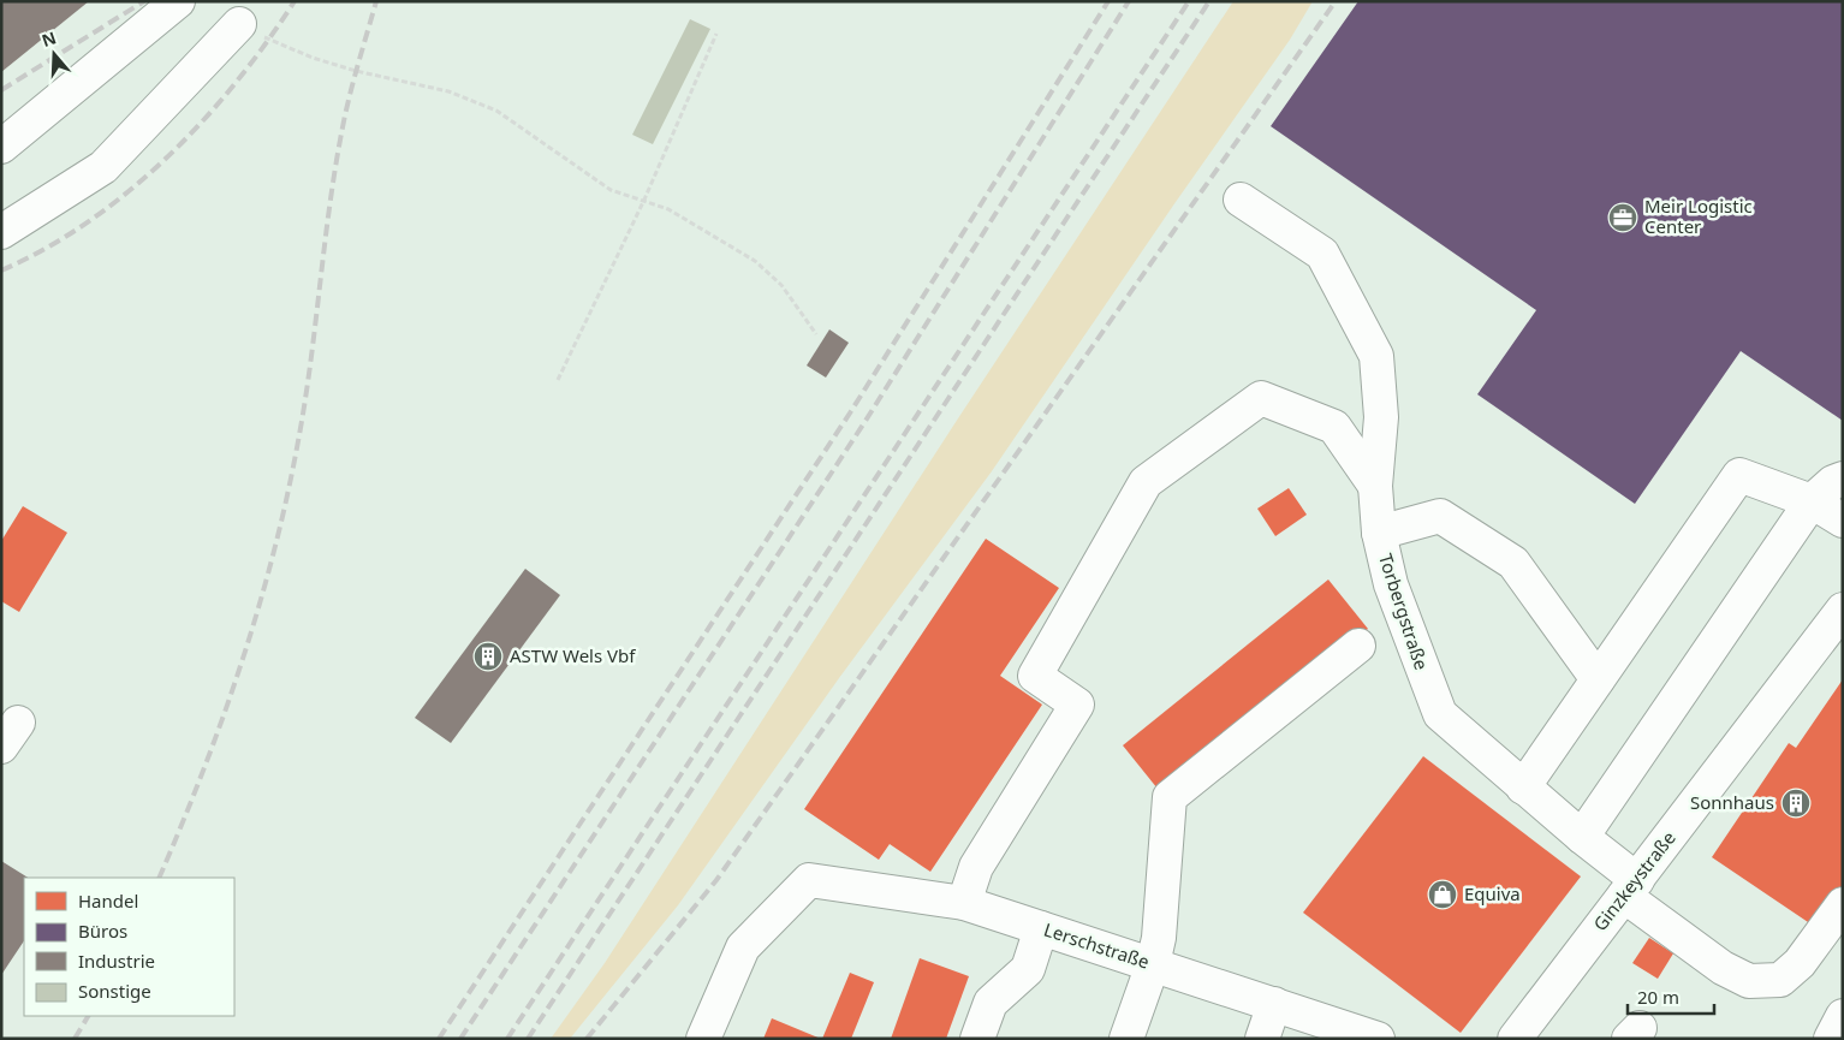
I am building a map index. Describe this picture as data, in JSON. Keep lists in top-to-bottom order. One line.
{"streets":{"street":["Torbergstraße","Ginzkeystraße","Lerschstraße"]},"crossings":[["Torbergstraße","Ginzkeystraße"]],"places":{"office":["Meir Logistic Center"],"building":["ASTW Wels Vbf","Sonnhaus"],"shop":["Equiva"]},"legend":["Handel","Büros","Industrie","Sonstige"],"scale_bar":"20 m","north":"top"}
